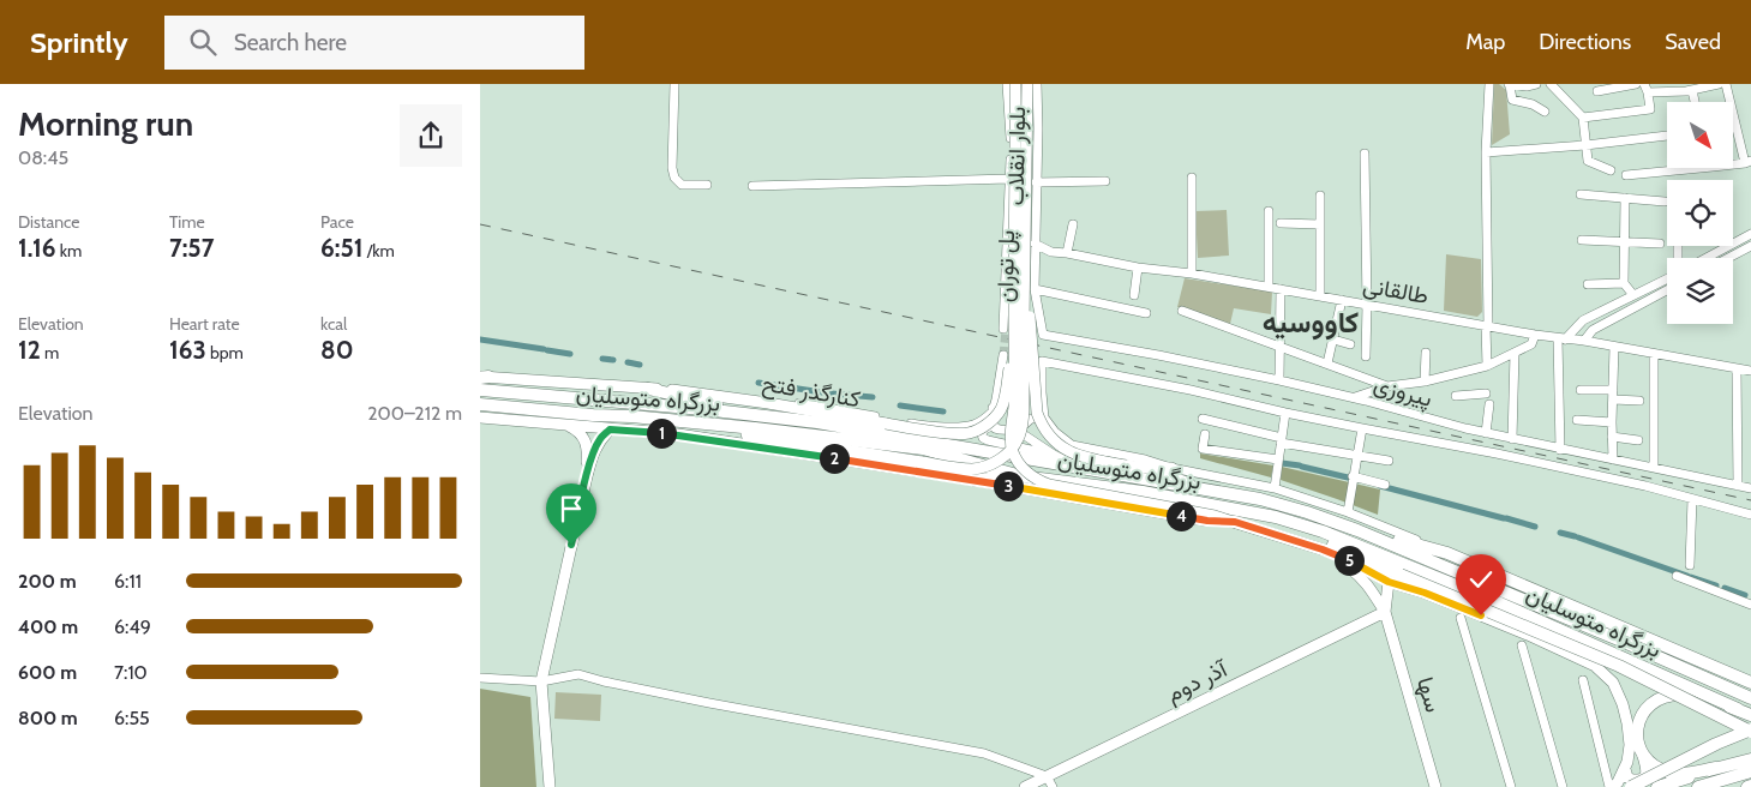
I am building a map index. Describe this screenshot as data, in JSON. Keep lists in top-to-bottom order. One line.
{"streets":{"highway":["بزرگراه متوسلیان"],"main road":["پل توران","کنارگذر فتح","آذر دوم","سها"],"street":["بلوار انقلاب","طالقانی","پیروزی"]},"crossings":[["بلوار انقلاب","پل توران"],["بلوار انقلاب","طالقانی"],["بلوار انقلاب","پیروزی"],["پل توران","کنارگذر فتح"],["آذر دوم","سها"]],"districts":["کاووسیه"],"north":"bottom right","page":{"header":"Sprintly","search":"Search here","nav":["Map","Directions","Saved"],"heading":["Morning run","08:45"],"stats":[["Distance","1.16 km"],["Time","7:57"],["Pace","6:51 /km"],["Elevation","12 m"],["Heart rate","163 bpm"],["kcal","80"]],"chart":["Elevation","200–212 m"],"pins":["1","2","3","4","5"],"list":[{"name":"200 m","note":"6:11"},{"name":"400 m","note":"6:49"},{"name":"600 m","note":"7:10"},{"name":"800 m","note":"6:55"}]}}
